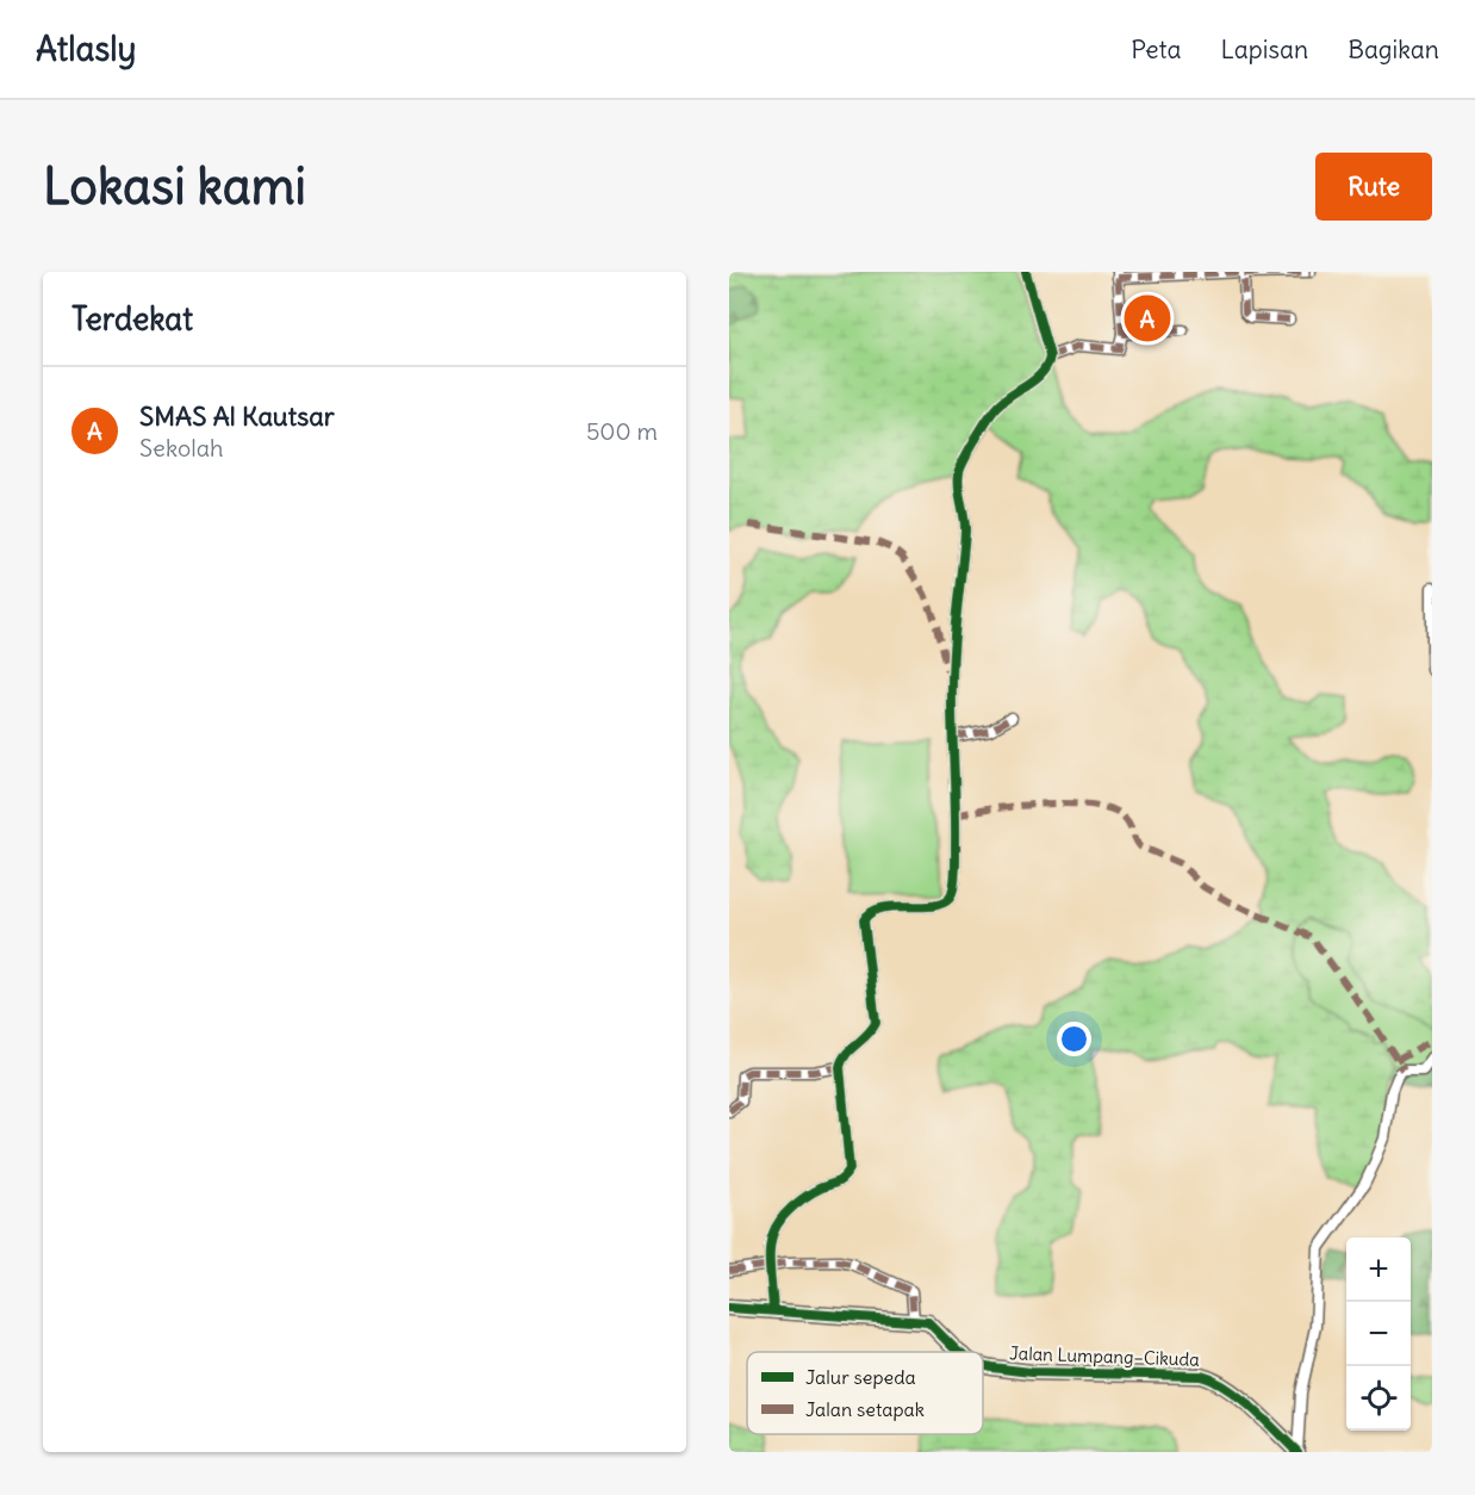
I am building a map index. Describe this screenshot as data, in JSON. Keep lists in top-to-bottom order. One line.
{"streets":{"street":["Jalan Lumpang–Cikuda"]},"legend":["Jalur sepeda","Jalan setapak"],"page":{"header":"Atlasly","nav":["Peta","Lapisan","Bagikan"],"buttons":"Rute","title":"Lokasi kami","heading":"Terdekat","pins":"A","list":[{"mark":"A","name":"SMAS Al Kautsar","note":"Sekolah","value":"500 m"}],"map_buttons":["+","−"]}}
